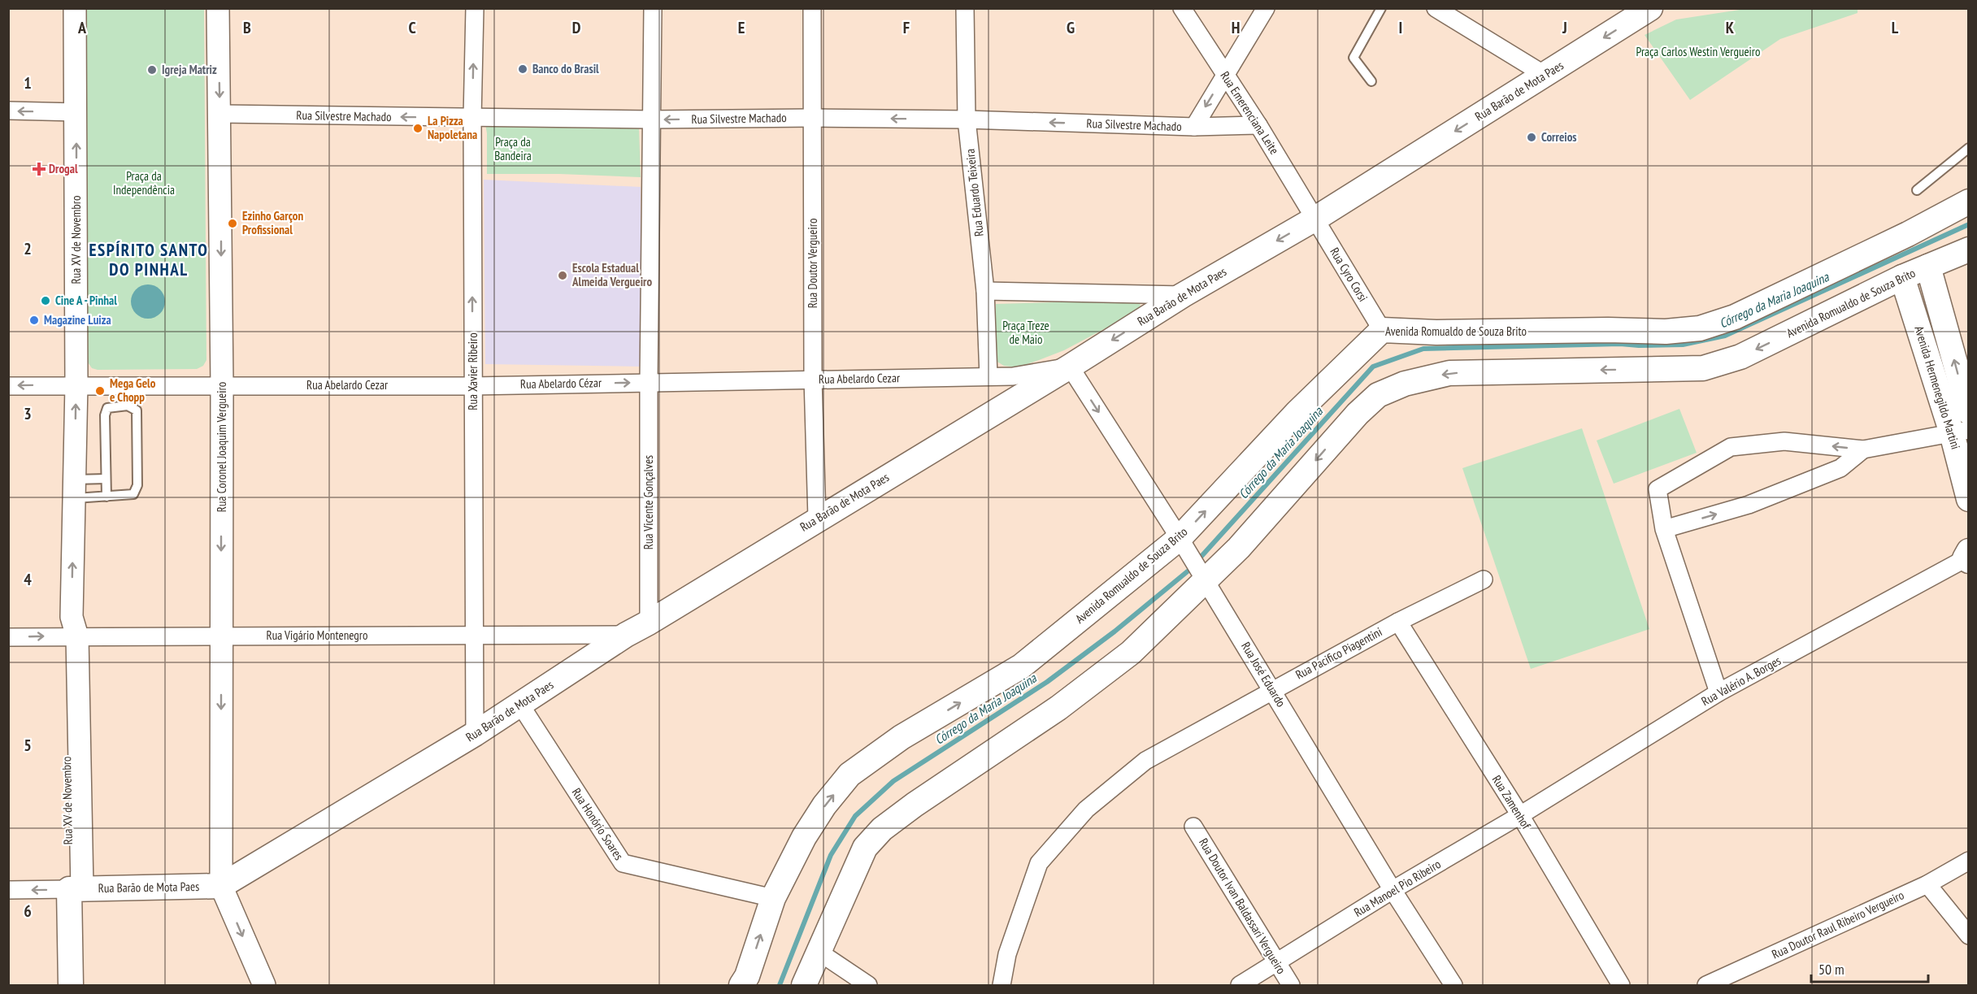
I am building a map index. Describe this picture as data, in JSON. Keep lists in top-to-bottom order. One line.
{"streets":{"main road":["Rua Barão de Mota Paes","Rua XV de Novembro","Avenida Romualdo de Souza Brito","Avenida Hermenegildo Martini"],"street":["Rua Emerenciana Leite","Rua Silvestre Machado","Rua Eduardo Teixeira","Rua Doutor Vergueiro","Rua Cyro Corsi","Rua Xavier Ribeiro","Rua Abelardo Cezar","Rua Abelardo Cézar","Rua Coronel Joaquim Vergueiro","Rua Vicente Gonçalves","Rua Vigário Montenegro","Rua Pacifico Piagentini","Rua José Eduardo","Rua Valério A. Borges","Rua Zamenhof","Rua Honório Soares","Rua Manoel Pio Ribeiro","Rua Doutor Ivan Baldassari Vergueiro","Rua Doutor Raul Ribeiro Vergueiro"]},"crossings":[["Rua Barão de Mota Paes","Rua Emerenciana Leite"],["Rua Barão de Mota Paes","Rua XV de Novembro"],["Rua Barão de Mota Paes","Rua Doutor Vergueiro"],["Rua Barão de Mota Paes","Rua Cyro Corsi"],["Rua Barão de Mota Paes","Rua Xavier Ribeiro"],["Rua Barão de Mota Paes","Rua Abelardo Cezar"],["Rua Barão de Mota Paes","Rua Coronel Joaquim Vergueiro"],["Rua Barão de Mota Paes","Rua Vicente Gonçalves"],["Rua Barão de Mota Paes","Rua Vigário Montenegro"],["Rua Barão de Mota Paes","Rua José Eduardo"],["Rua Barão de Mota Paes","Rua Honório Soares"],["Rua Emerenciana Leite","Rua Silvestre Machado"],["Rua Emerenciana Leite","Rua Cyro Corsi"],["Rua Silvestre Machado","Rua Eduardo Teixeira"],["Rua Silvestre Machado","Rua Doutor Vergueiro"],["Rua Silvestre Machado","Rua Xavier Ribeiro"],["Rua Silvestre Machado","Rua Coronel Joaquim Vergueiro"],["Rua Eduardo Teixeira","Rua Abelardo Cezar"],["Rua XV de Novembro","Rua Vigário Montenegro"],["Rua Doutor Vergueiro","Rua Abelardo Cezar"],["Rua Cyro Corsi","Avenida Romualdo de Souza Brito"],["Avenida Romualdo de Souza Brito","Avenida Hermenegildo Martini"],["Avenida Romualdo de Souza Brito","Rua José Eduardo"],["Avenida Romualdo de Souza Brito","Rua Honório Soares"],["Rua Xavier Ribeiro","Rua Abelardo Cezar"],["Rua Xavier Ribeiro","Rua Abelardo Cézar"],["Rua Xavier Ribeiro","Rua Vigário Montenegro"],["Rua Abelardo Cezar","Rua Abelardo Cézar"],["Rua Abelardo Cezar","Rua Coronel Joaquim Vergueiro"],["Rua Abelardo Cezar","Rua Vicente Gonçalves"],["Rua Abelardo Cezar","Rua José Eduardo"],["Rua Abelardo Cézar","Rua Vicente Gonçalves"],["Rua Coronel Joaquim Vergueiro","Rua Vigário Montenegro"],["Rua Pacifico Piagentini","Rua José Eduardo"],["Rua Pacifico Piagentini","Rua Zamenhof"],["Rua José Eduardo","Rua Manoel Pio Ribeiro"],["Rua Valério A. Borges","Rua Zamenhof"],["Rua Valério A. Borges","Rua Manoel Pio Ribeiro"],["Rua Zamenhof","Rua Manoel Pio Ribeiro"],["Rua Manoel Pio Ribeiro","Rua Doutor Ivan Baldassari Vergueiro"]],"one_way":["Rua Barão de Mota Paes","Rua Silvestre Machado","Rua XV de Novembro","Rua Xavier Ribeiro","Rua Abelardo Cézar","Rua Coronel Joaquim Vergueiro"],"districts":["ESPÍRITO SANTO DO PINHAL"],"water":["Córrego da Maria Joaquina"],"parks":["Praça Carlos Westin Vergueiro","Praça da Bandeira","Praça da Independência","Praça Treze de Maio"],"places":{"other":["Banco do Brasil","Igreja Matriz","La Pizza Napoletana","Correios","Ezinho Garçon Profissional","Escola Estadual Almeida Vergueiro","Cine A - Pinhal","Magazine Luiza","Mega Gelo e Chopp"],"health":["Drogal"]},"scale_bar":"50 m","grid":{"columns":["A","B","C","D","E","F","G","H","I","J","K","L"],"rows":["1","2","3","4","5","6"]}}
